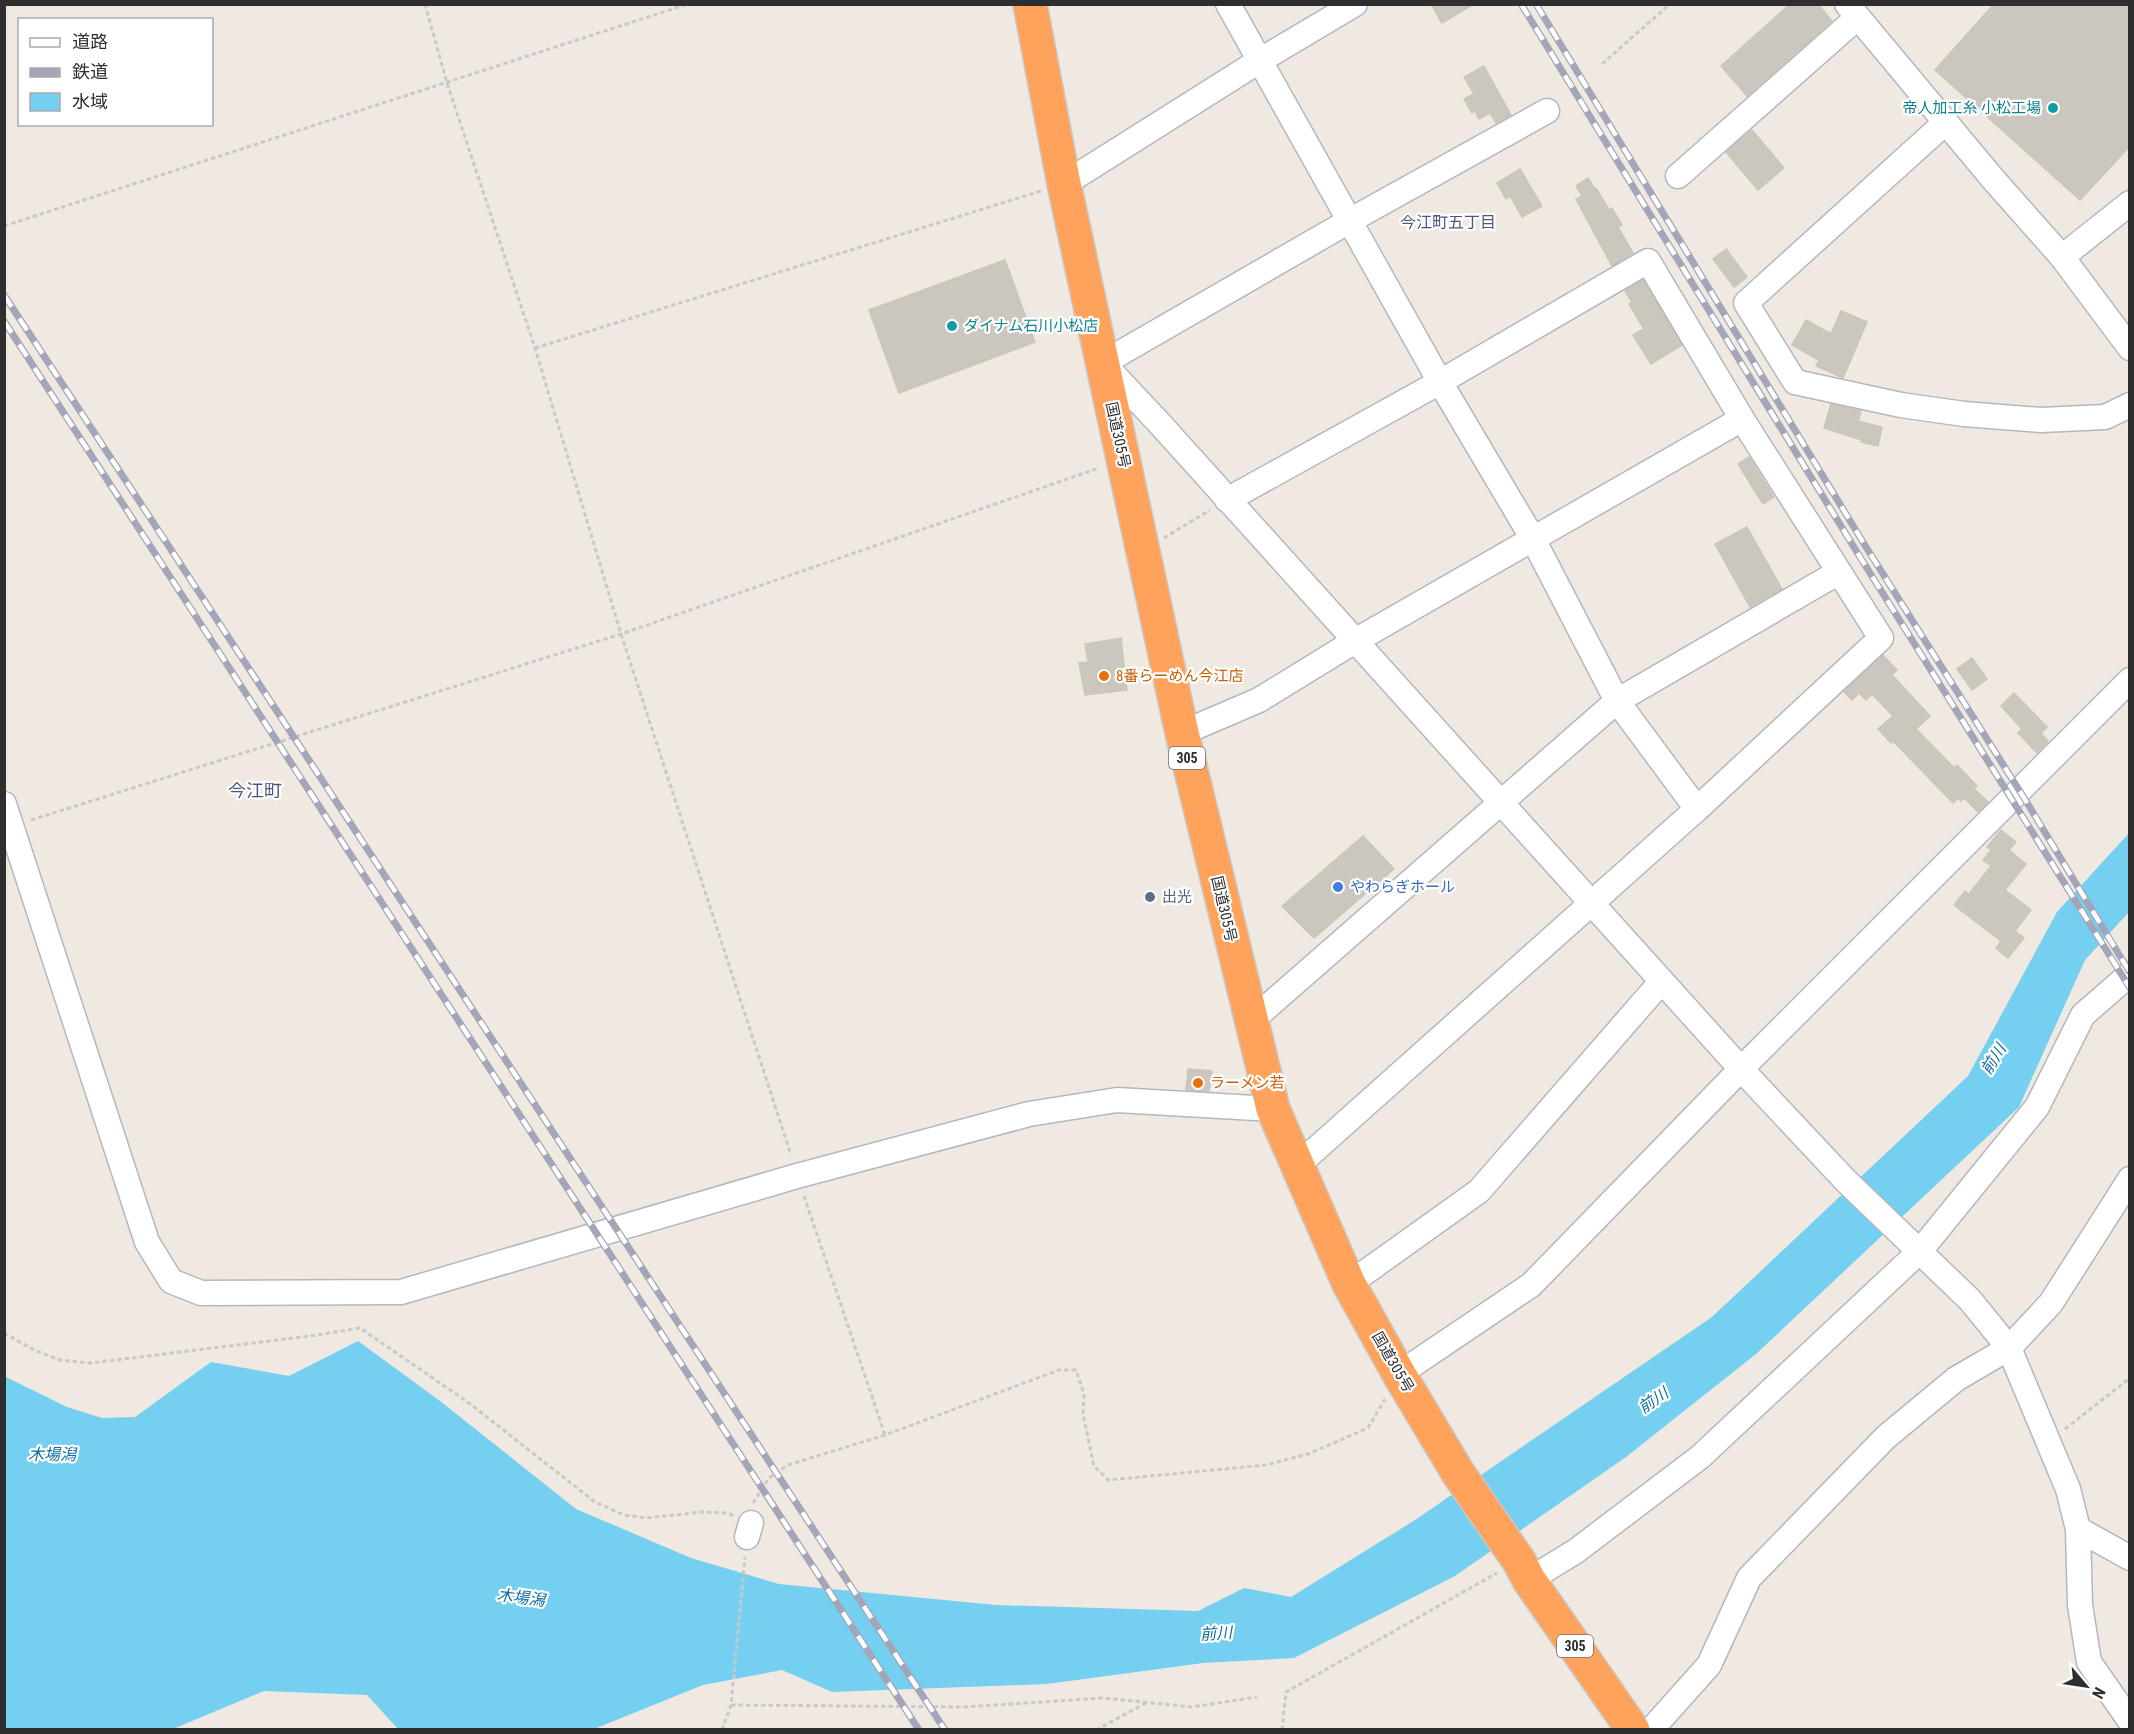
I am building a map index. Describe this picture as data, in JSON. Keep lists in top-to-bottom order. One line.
{"streets":{"highway":["国道305号","305"]},"districts":["今江町五丁目","今江町"],"water":["前川","木場潟"],"places":["帝人加工糸 小松工場","ダイナム石川小松店","8番らーめん今江店","やわらぎホール","出光","ラーメン若"],"legend":["道路","鉄道","水域"],"north":"bottom right"}
